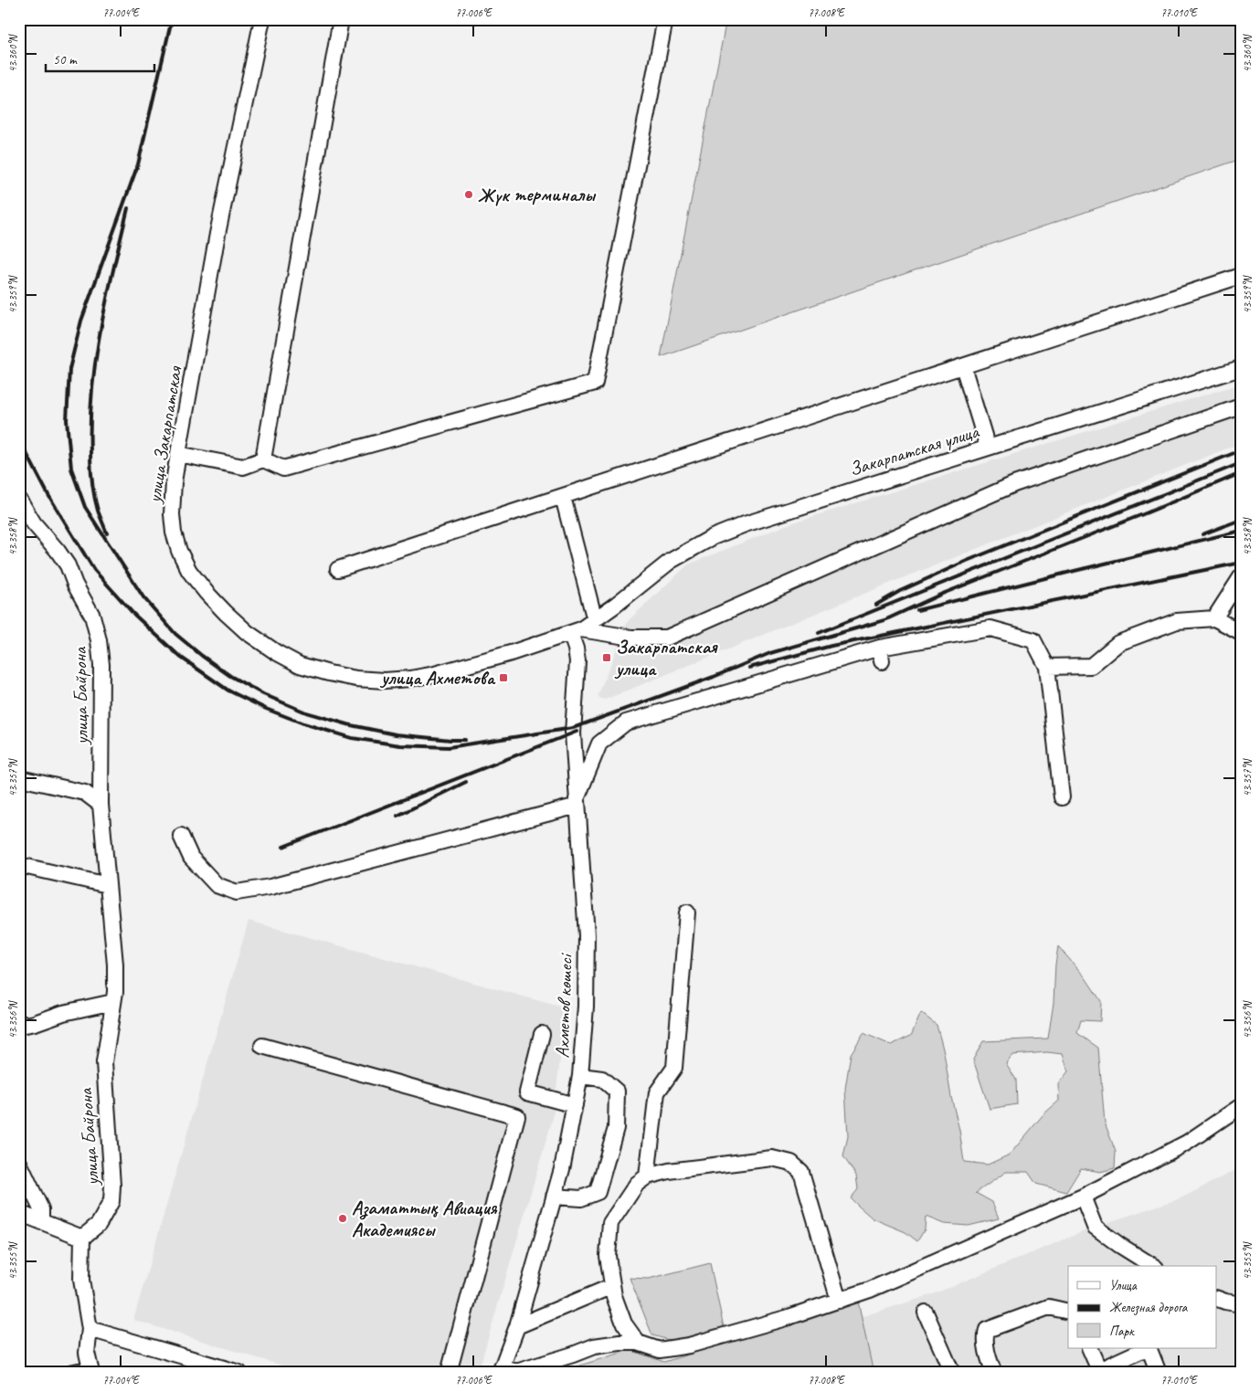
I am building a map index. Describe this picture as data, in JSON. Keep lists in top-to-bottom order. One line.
{"streets":{"street":["улица Закарпатская","Закарпатская улица","улица Байрона","Ахметов көшесі"]},"crossings":[["улица Закарпатская","Закарпатская улица"],["улица Закарпатская","Ахметов көшесі"],["Закарпатская улица","Ахметов көшесі"]],"places":{"other":["Жүк терминалы","Азаматтық Авиация Академиясы"],"transit":["Закарпатская улица","улица Ахметова"]},"legend":["Улица","Железная дорога","Парк"],"scale_bar":"50 m","coordinates":["77.004°E","77.006°E","77.008°E","77.010°E","43.360°N","43.359°N","43.358°N","43.357°N","43.356°N","43.355°N"]}
